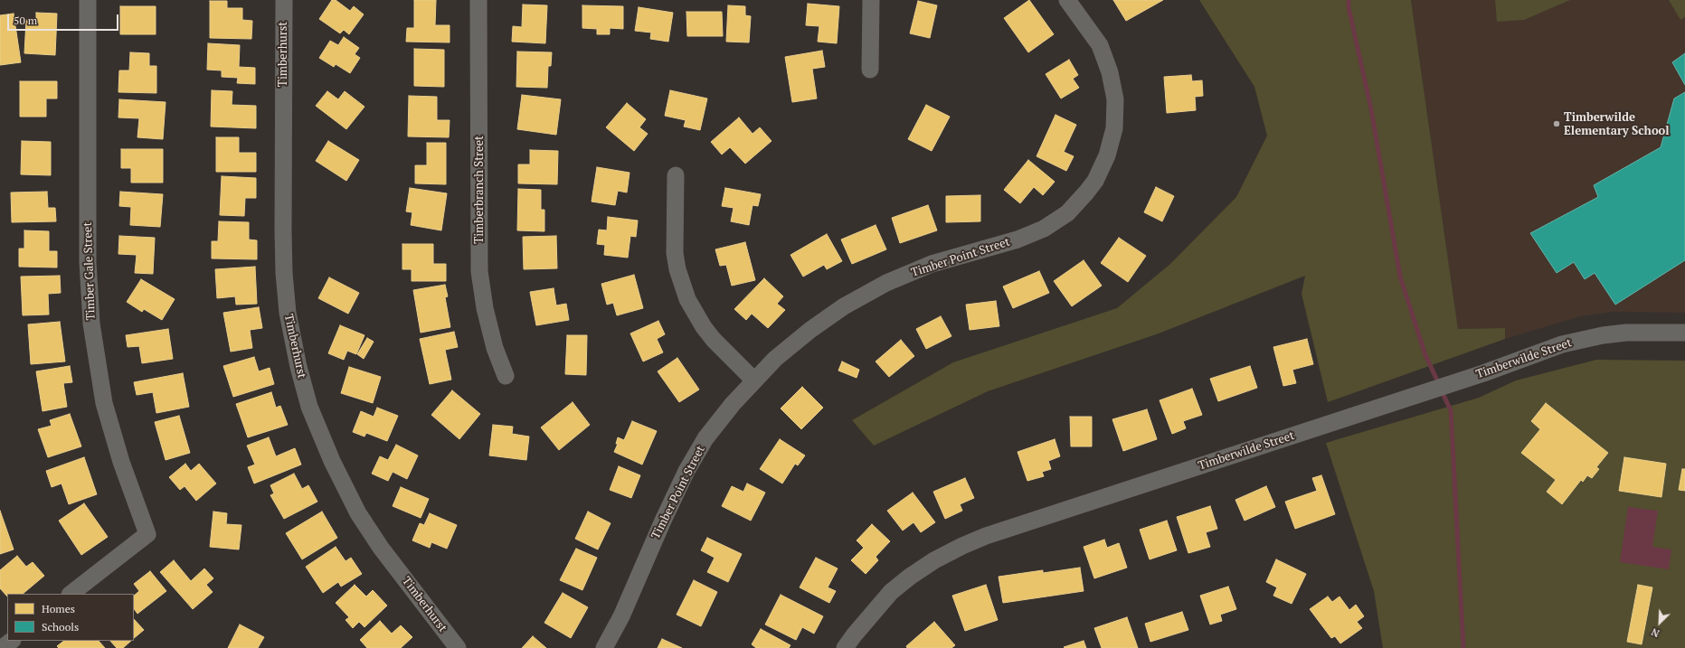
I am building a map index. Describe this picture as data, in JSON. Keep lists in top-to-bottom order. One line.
{"streets":{"street":["Timberhurst","Timberbranch Street","Timber Point Street","Timber Gale Street","Timberwilde Street"]},"places":["Timberwilde Elementary School"],"legend":["Homes","Schools"],"scale_bar":"50 m","north":"bottom left"}
